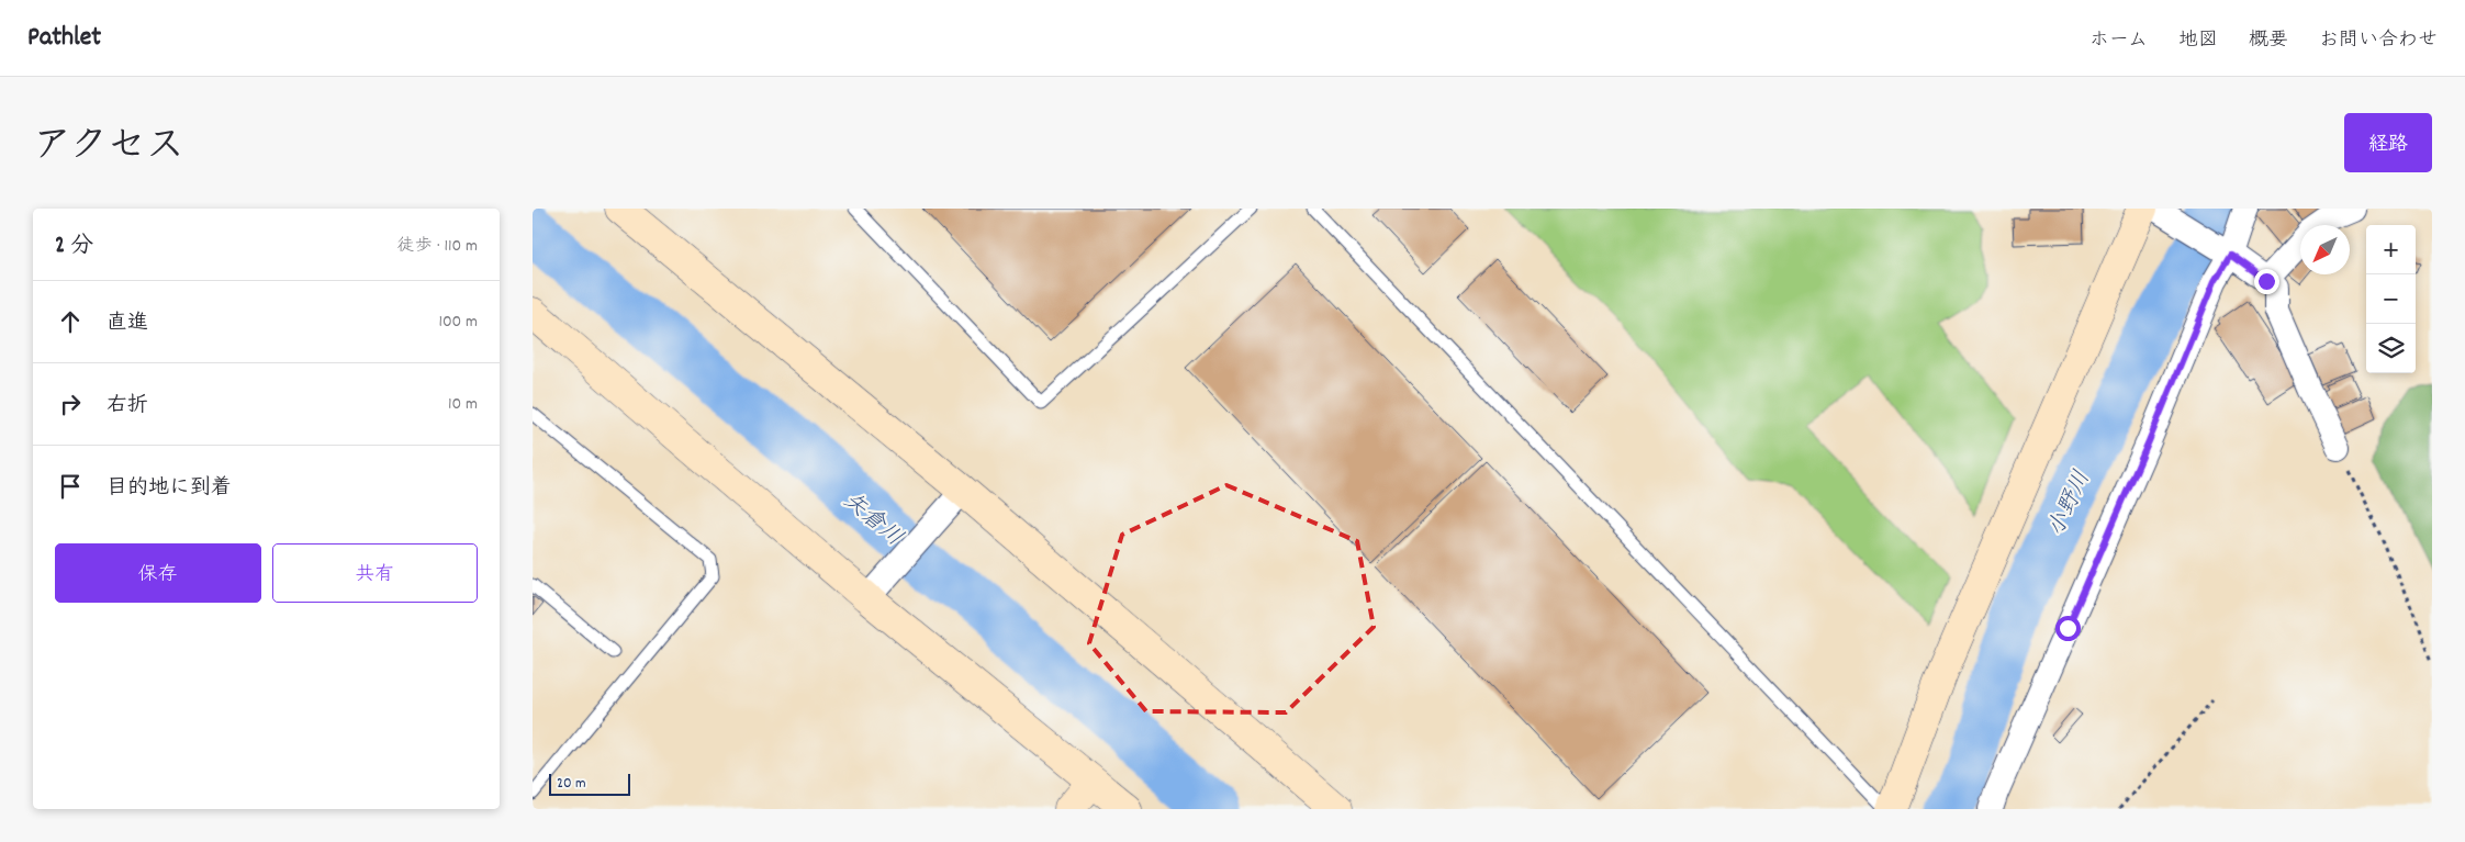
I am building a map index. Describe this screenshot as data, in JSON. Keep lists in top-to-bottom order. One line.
{"water":["小野川","矢倉川"],"scale_bar":"20 m","north":"bottom left","page":{"header":"Pathlet","nav":["ホーム","地図","概要","お問い合わせ"],"title":"アクセス","buttons":["経路",["保存","共有"]],"heading":["2 分","徒歩 · 110 m"],"map_buttons":["+","−"],"list":[["直進","100 m"],["右折","10 m"],"目的地に到着"],"scale":"20 m"}}
